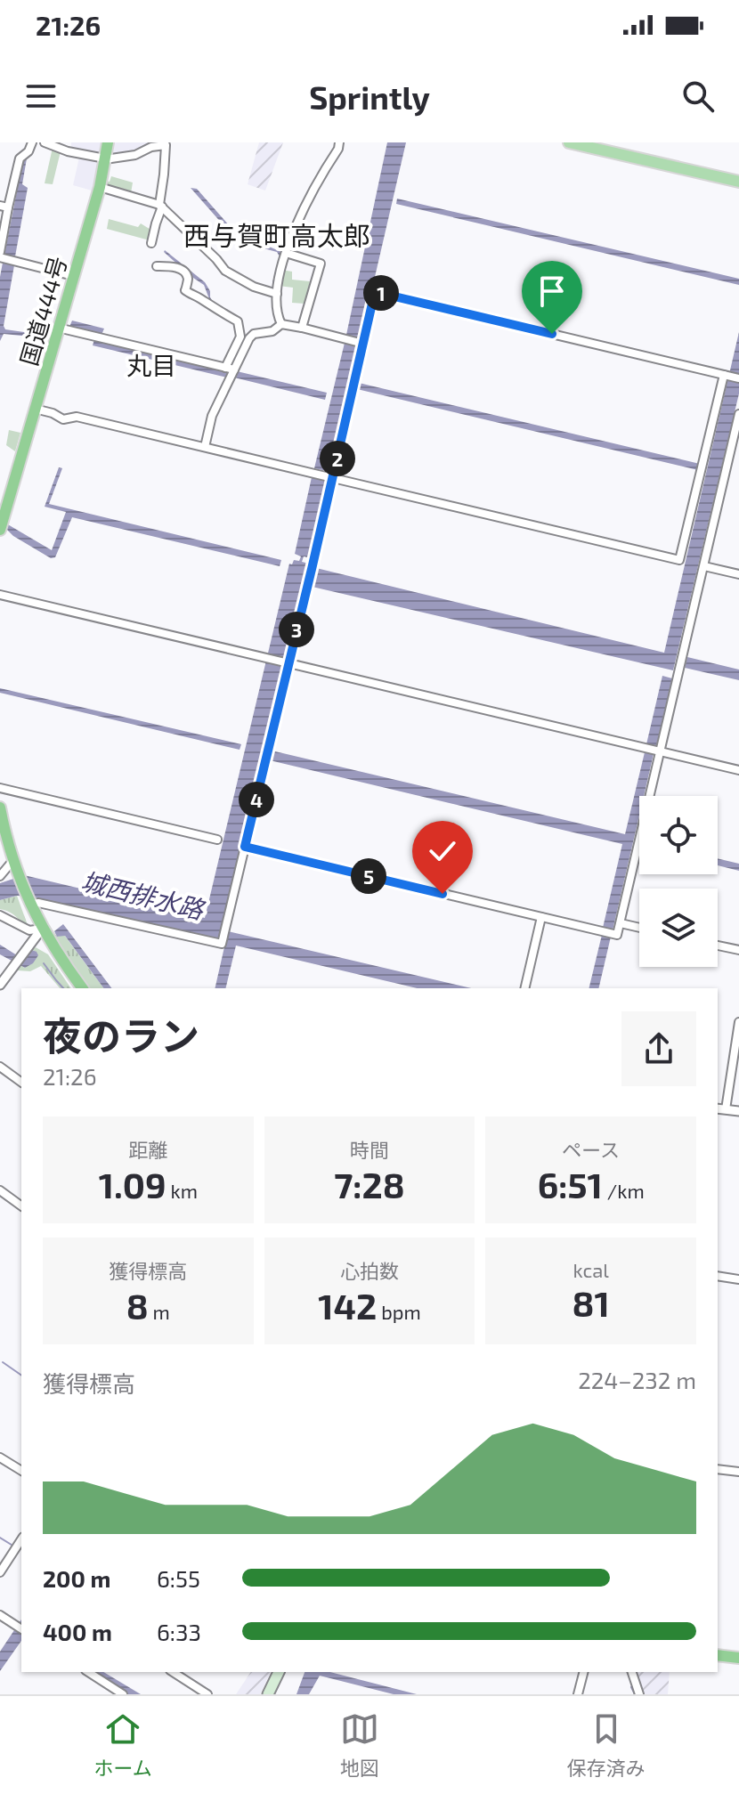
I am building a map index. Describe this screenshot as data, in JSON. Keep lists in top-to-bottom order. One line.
{"streets":{"highway":["国道444号"]},"districts":["西与賀町高太郎","丸目"],"water":["城西排水路"],"page":{"status":"21:26","header":"Sprintly","pins":["1","2","3","4","5"],"heading":["夜のラン","21:26"],"stats":[["距離","1.09 km"],["時間","7:28"],["ペース","6:51 /km"],["獲得標高","8 m"],["心拍数","142 bpm"],["kcal","81"]],"chart":["獲得標高","224–232 m"],"list":[{"name":"200 m","note":"6:55"},{"name":"400 m","note":"6:33"}],"tabs":["ホーム","地図","保存済み"]}}
